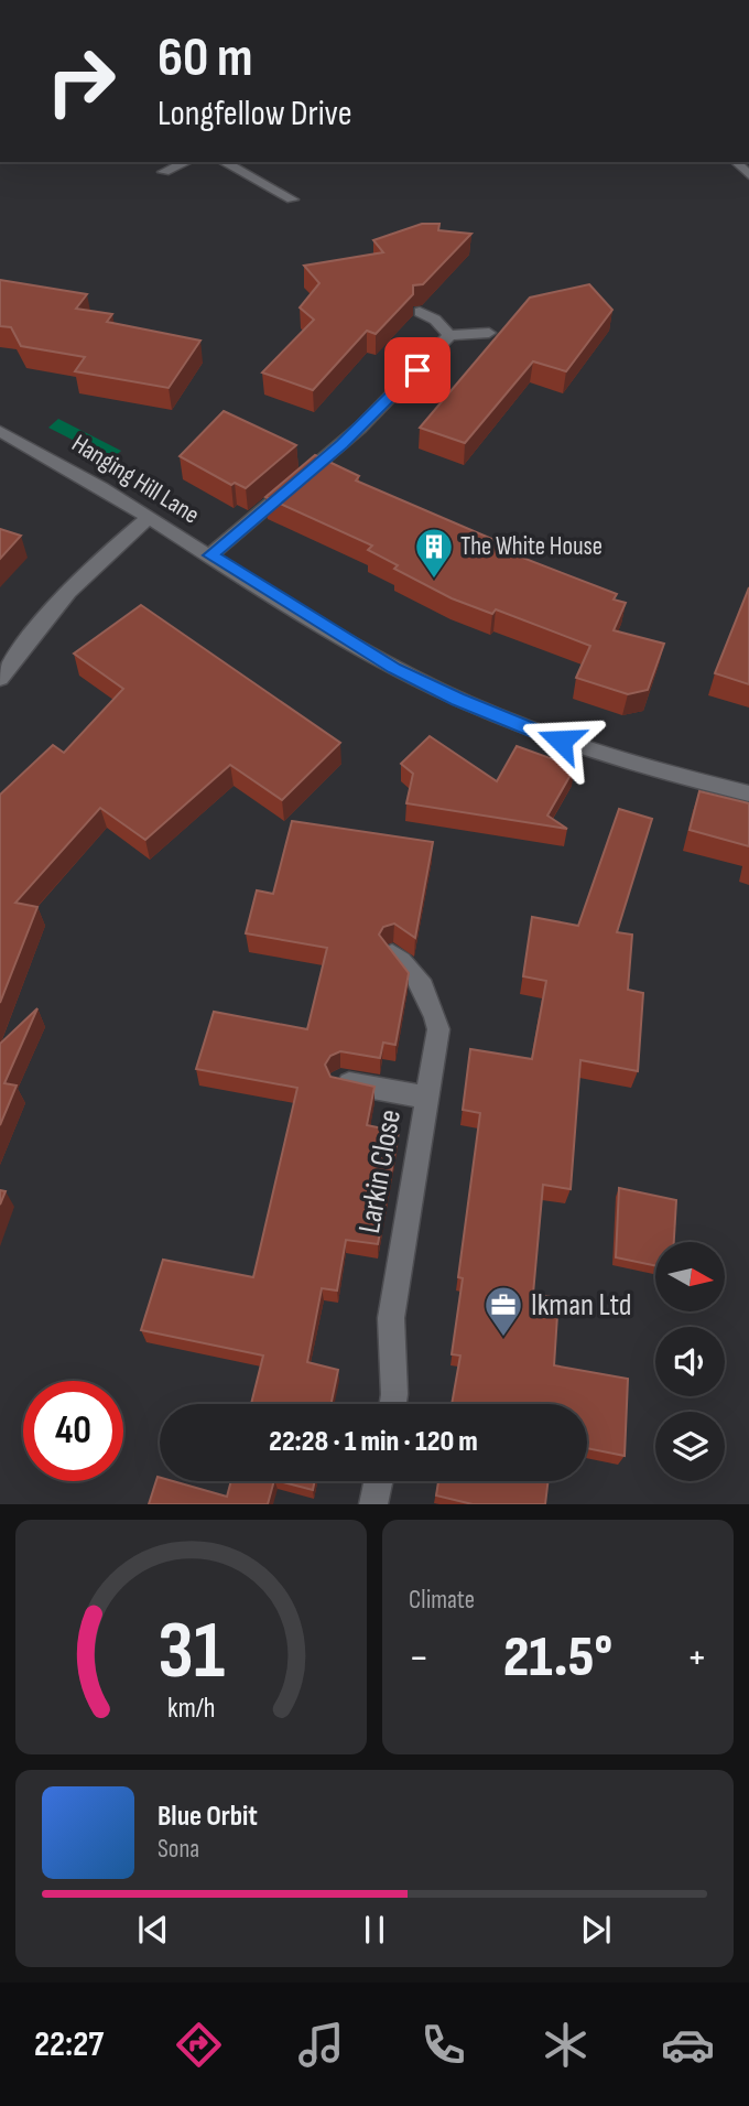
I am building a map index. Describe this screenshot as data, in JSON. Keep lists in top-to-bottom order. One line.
{"streets":{"street":["Hanging Hill Lane","Larkin Close"]},"places":{"building":["The White House"],"office":["Ikman Ltd"]},"north":"right","page":{"turn":["60 m","Longfellow Drive"],"limit":"40","trip":"22:28 · 1 min · 120 m","tile":"Climate","heat":["−","21.5°","+"],"song":["Blue Orbit","Sona"],"tabs":"22:27","gauge":["31","km/h"]}}
